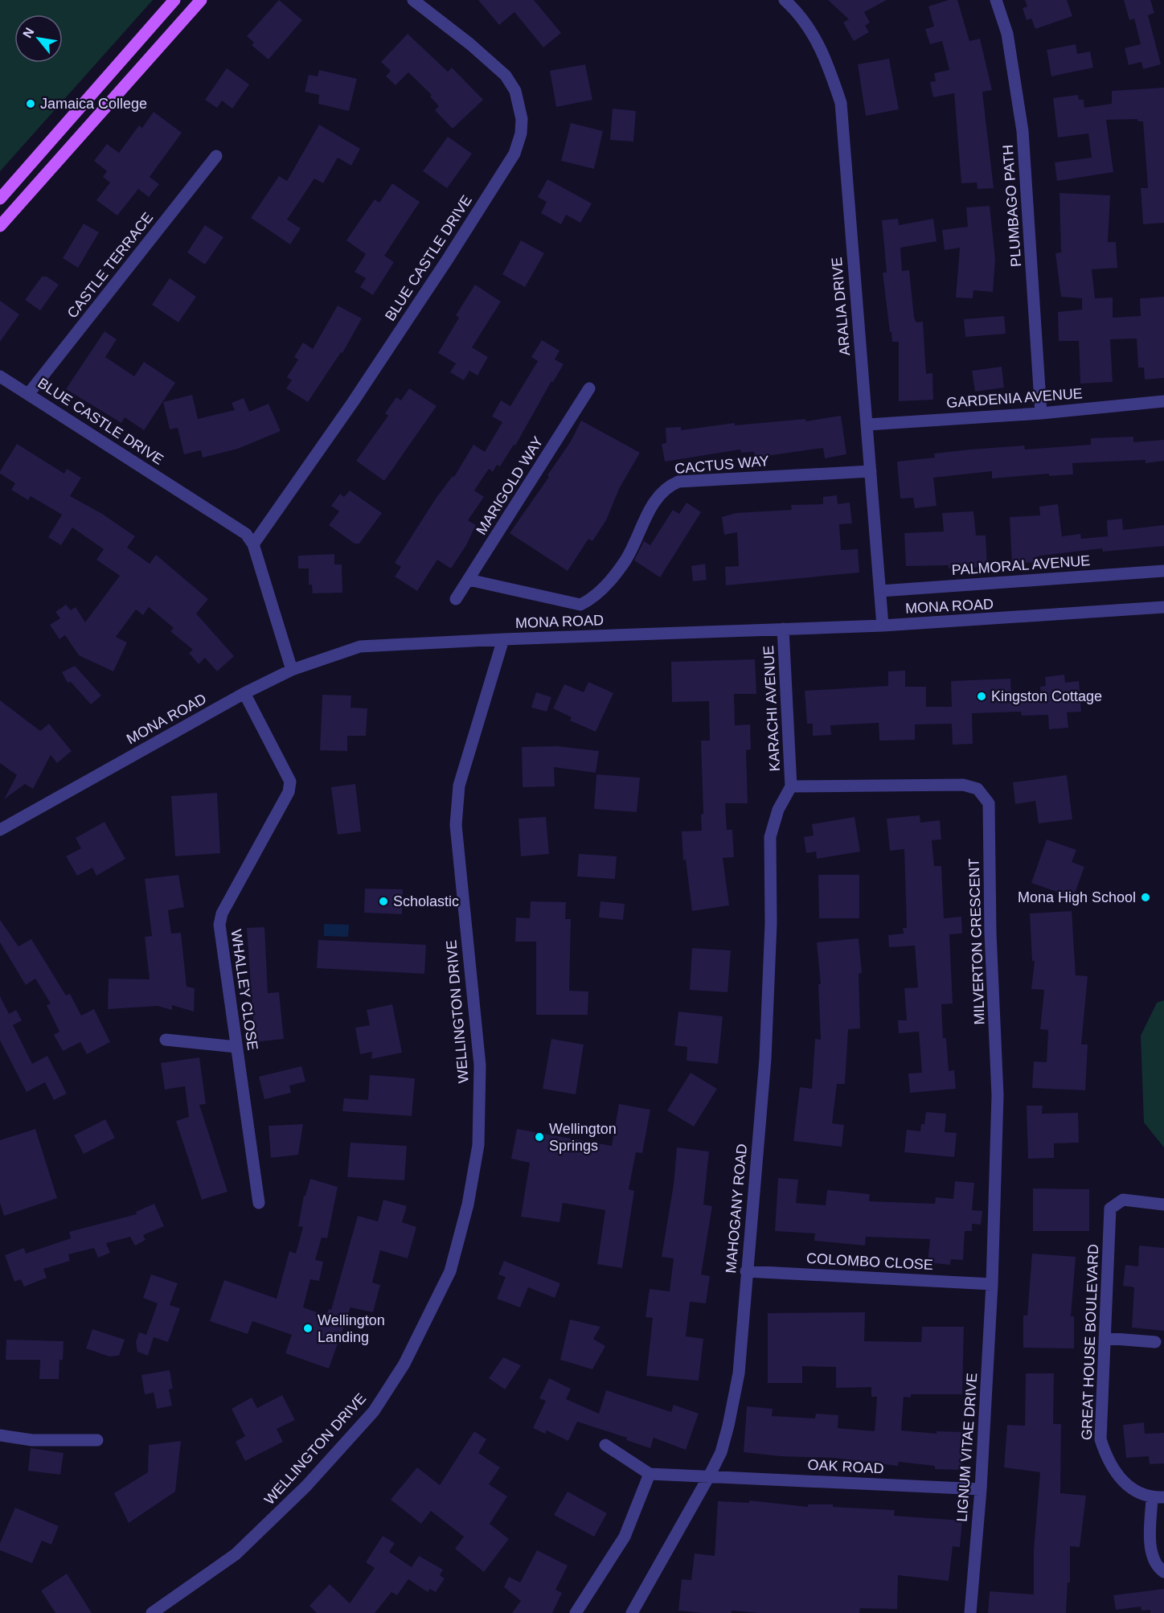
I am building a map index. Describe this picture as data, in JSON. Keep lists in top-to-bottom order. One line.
{"streets":{"street":["PLUMBAGO PATH","BLUE CASTLE DRIVE","CASTLE TERRACE","ARALIA DRIVE","GARDENIA AVENUE","CACTUS WAY","MARIGOLD WAY","PALMORAL AVENUE","MONA ROAD","KARACHI AVENUE","MILVERTON CRESCENT","WHALLEY CLOSE","WELLINGTON DRIVE","MAHOGANY ROAD","COLOMBO CLOSE","GREAT HOUSE BOULEVARD","LIGNUM VITAE DRIVE","OAK ROAD"]},"crossings":[["PLUMBAGO PATH","GARDENIA AVENUE"],["BLUE CASTLE DRIVE","CASTLE TERRACE"],["BLUE CASTLE DRIVE","MONA ROAD"],["ARALIA DRIVE","GARDENIA AVENUE"],["ARALIA DRIVE","CACTUS WAY"],["ARALIA DRIVE","PALMORAL AVENUE"],["ARALIA DRIVE","MONA ROAD"],["CACTUS WAY","MARIGOLD WAY"],["MONA ROAD","KARACHI AVENUE"],["MONA ROAD","WHALLEY CLOSE"],["MONA ROAD","WELLINGTON DRIVE"],["KARACHI AVENUE","MILVERTON CRESCENT"],["KARACHI AVENUE","MAHOGANY ROAD"],["MILVERTON CRESCENT","MAHOGANY ROAD"],["MILVERTON CRESCENT","COLOMBO CLOSE"],["MILVERTON CRESCENT","LIGNUM VITAE DRIVE"],["MAHOGANY ROAD","COLOMBO CLOSE"],["MAHOGANY ROAD","OAK ROAD"],["COLOMBO CLOSE","LIGNUM VITAE DRIVE"],["LIGNUM VITAE DRIVE","OAK ROAD"]],"places":["Jamaica College","Kingston Cottage","Mona High School","Scholastic","Wellington Springs","Wellington Landing"],"north":"top left"}
